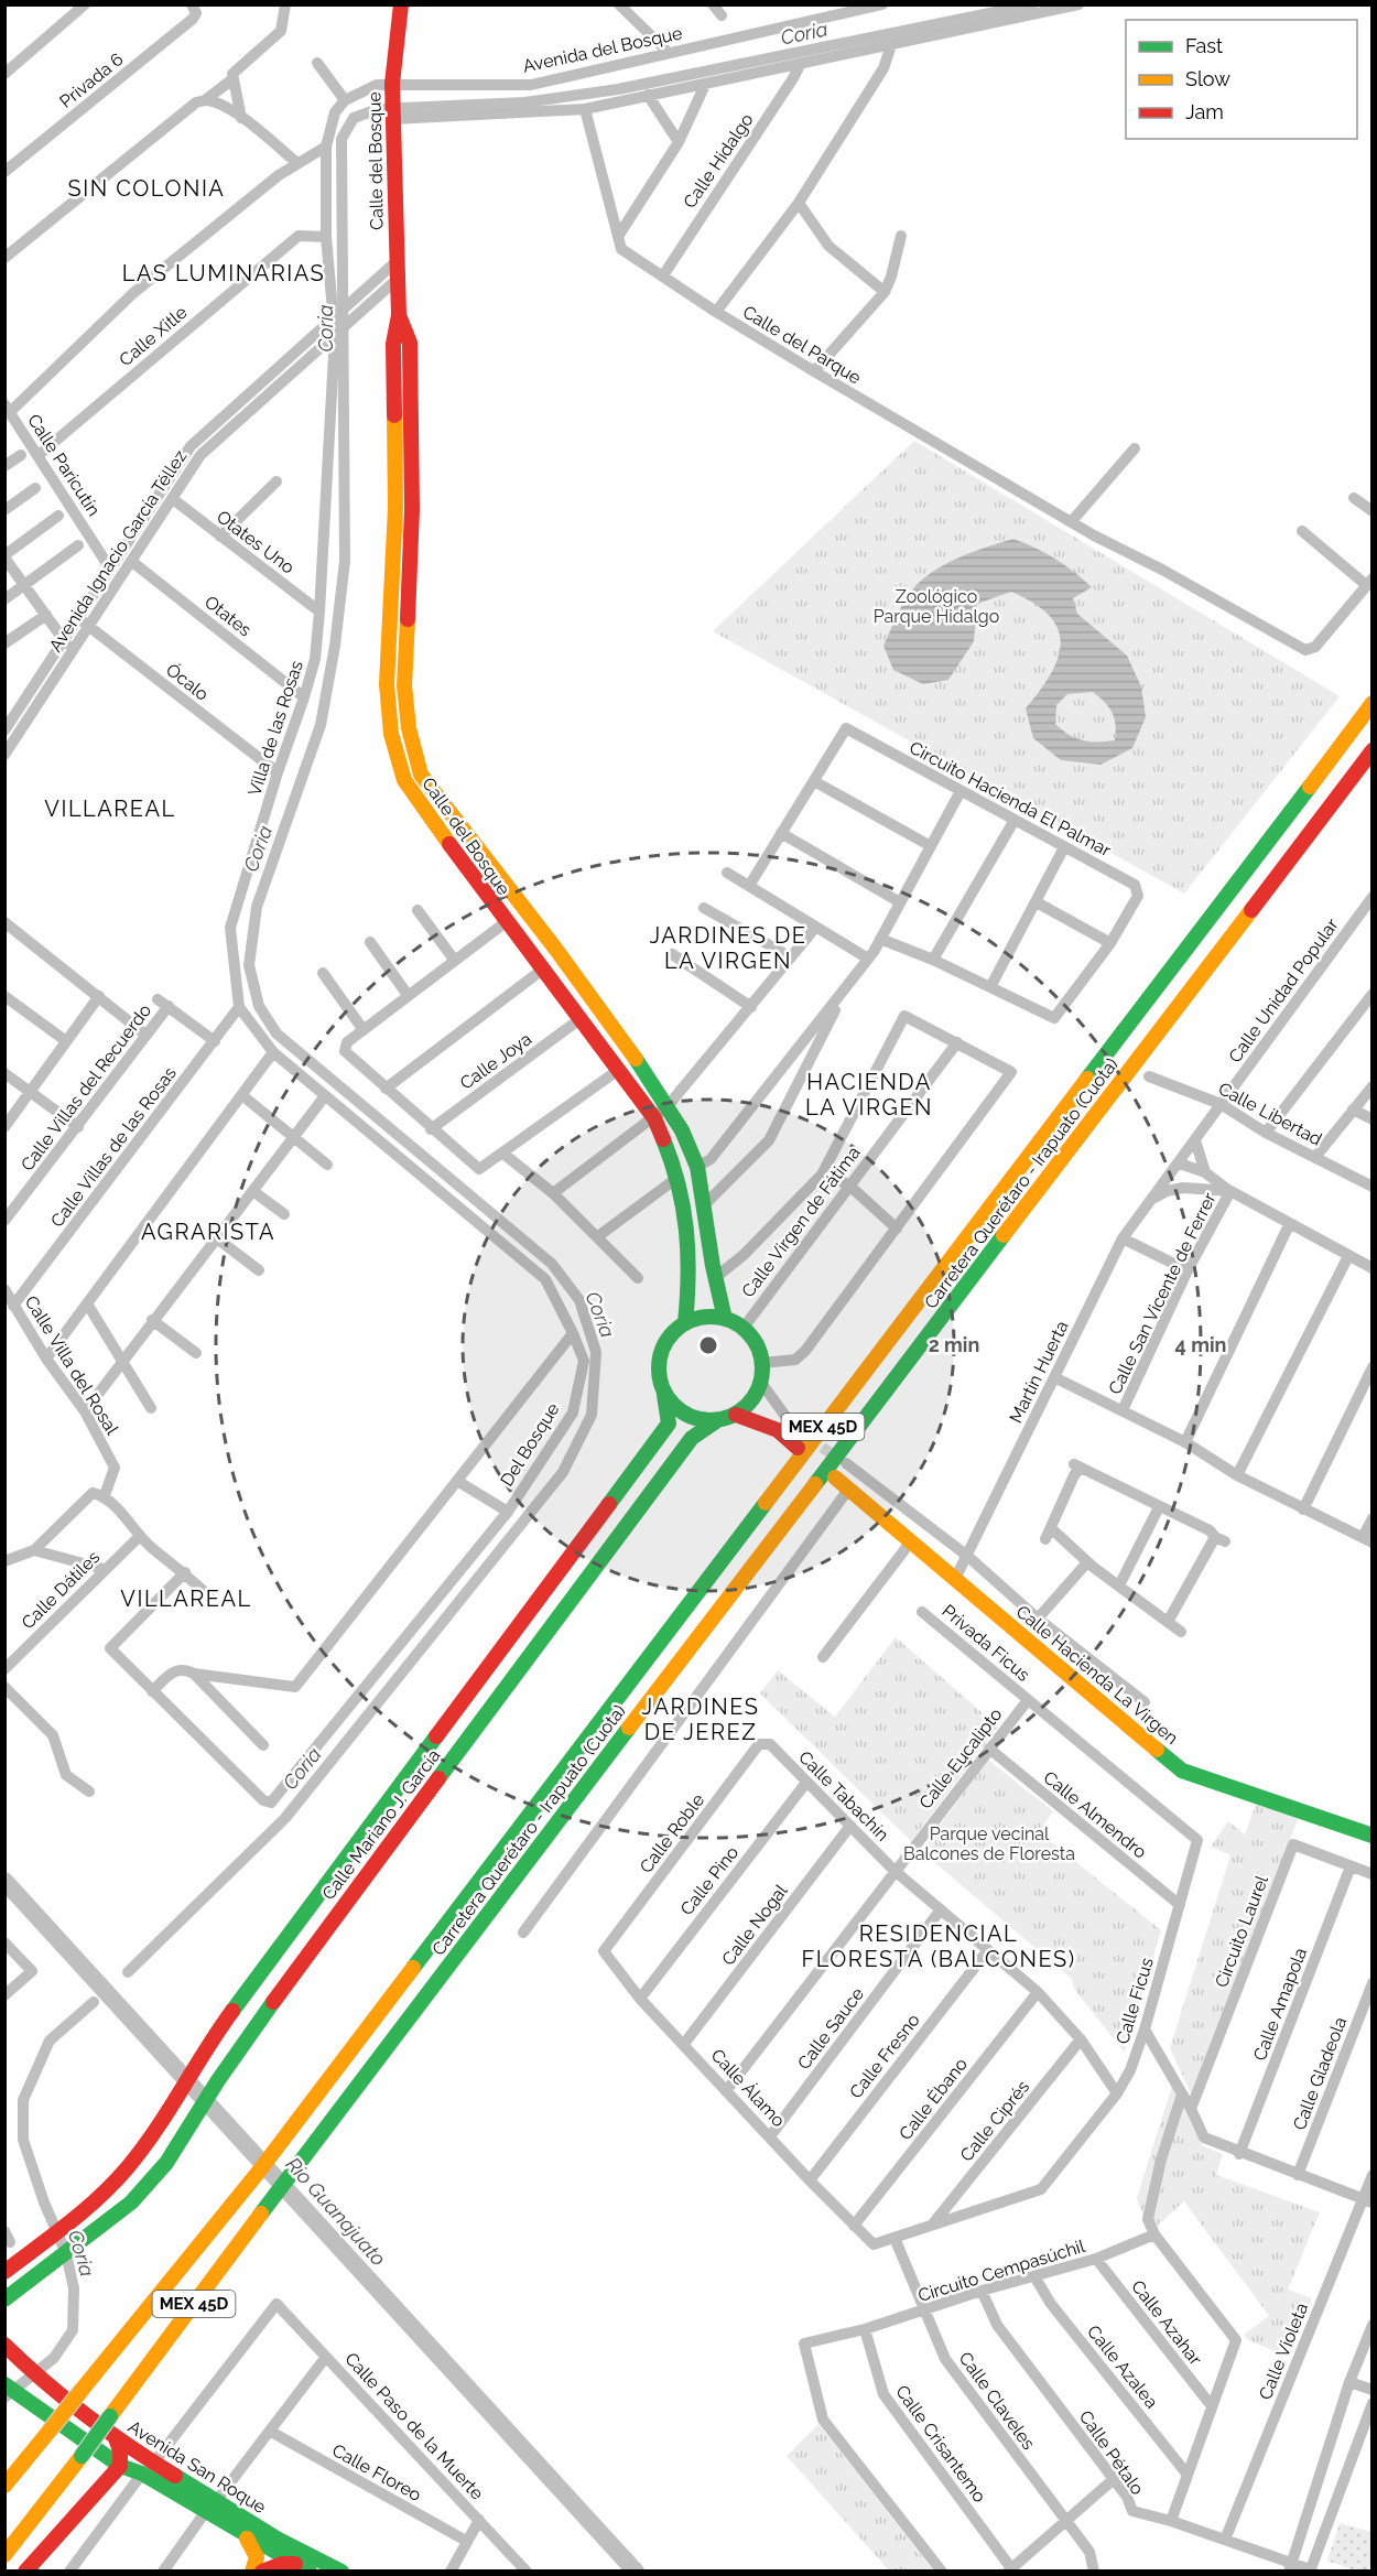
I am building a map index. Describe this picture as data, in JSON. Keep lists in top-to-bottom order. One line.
{"streets":{"main road":["Calle del Bosque","Carretera Querétaro - Irapuato (Cuota)","MEX 45D","Calle Hacienda La Virgen","Calle Mariano J. García","Avenida San Roque"],"street":["Avenida del Bosque","Privada 6","Calle Hidalgo","Calle Xitle","Calle del Parque","Calle Paricutín","Otates Uno","Avenida Ignacio García Téllez","Otates","Ócalo","Villa de las Rosas","Circuito Hacienda El Palmar","Calle Unidad Popular","Calle Joya","Calle Villas del Recuerdo","Calle Libertad","Calle Villas de las Rosas","Calle Virgen de Fátima","Calle San Vicente de Ferrer","Calle Villa del Rosal","Martín Huerta","Del Bosque","Calle Dátiles","Privada Ficus","Calle Eucalipto","Calle Tabachín","Calle Almendro","Calle Roble","Calle Pino","Calle Nogal","Circuito Laurel","Calle Ficus","Calle Amapola","Calle Sauce","Calle Fresno","Calle Gladeola","Calle Álamo","Calle Ébano","Calle Ciprés","Circuito Cempasúchil","Calle Azahar","Calle Violeta","Calle Azalea","Calle Claveles","Calle Paso de la Muerte","Calle Crisantemo","Calle Pétalo","Calle Floreo"]},"crossings":[["Avenida del Bosque","Calle del Bosque"],["Avenida del Bosque","Villa de las Rosas"],["Calle del Bosque","Avenida Ignacio García Téllez"],["Calle del Bosque","Calle Joya"],["Calle del Bosque","Calle Virgen de Fátima"],["Calle del Bosque","Calle Mariano J. García"],["Calle Hidalgo","Calle del Parque"],["Calle Xitle","Calle Paricutín"],["Calle Xitle","Villa de las Rosas"],["Calle Paricutín","Avenida Ignacio García Téllez"],["Otates Uno","Avenida Ignacio García Téllez"],["Otates Uno","Villa de las Rosas"],["Avenida Ignacio García Téllez","Otates"],["Avenida Ignacio García Téllez","Ócalo"],["Avenida Ignacio García Téllez","Villa de las Rosas"],["Otates","Villa de las Rosas"],["Ócalo","Villa de las Rosas"],["Villa de las Rosas","Calle Villas de las Rosas"],["Villa de las Rosas","Del Bosque"],["Calle Unidad Popular","Calle Libertad"],["Calle Unidad Popular","Martín Huerta"],["Calle Villas de las Rosas","Calle Villa del Rosal"],["Calle Villas de las Rosas","Del Bosque"],["Calle Virgen de Fátima","Calle Mariano J. García"],["Calle San Vicente de Ferrer","Martín Huerta"],["Martín Huerta","Calle Hacienda La Virgen"],["Privada Ficus","Calle Eucalipto"],["Privada Ficus","Calle Ficus"],["Calle Eucalipto","Calle Tabachín"],["Calle Eucalipto","Calle Almendro"],["Calle Eucalipto","Calle Ficus"],["Calle Eucalipto","Calle Álamo"],["Calle Tabachín","Calle Roble"],["Calle Tabachín","Calle Pino"],["Calle Tabachín","Calle Nogal"],["Calle Tabachín","Calle Ficus"],["Calle Tabachín","Calle Sauce"],["Calle Tabachín","Calle Fresno"],["Calle Tabachín","Calle Ébano"],["Calle Tabachín","Calle Ciprés"],["Calle Almendro","Calle Ficus"],["Calle Roble","Calle Álamo"],["Calle Pino","Calle Álamo"],["Calle Nogal","Calle Álamo"],["Circuito Laurel","Calle Amapola"],["Calle Ficus","Calle Álamo"],["Calle Ficus","Calle Ciprés"],["Calle Ficus","Calle Claveles"],["Calle Sauce","Calle Álamo"],["Calle Fresno","Calle Álamo"],["Calle Álamo","Calle Ébano"],["Circuito Cempasúchil","Calle Azahar"],["Circuito Cempasúchil","Calle Azalea"],["Circuito Cempasúchil","Calle Claveles"],["Circuito Cempasúchil","Calle Crisantemo"],["Circuito Cempasúchil","Calle Pétalo"],["Calle Violeta","Calle Pétalo"],["Calle Paso de la Muerte","Avenida San Roque"]],"districts":["SIN COLONIA","LAS LUMINARIAS","VILLAREAL","JARDINES DE LA VIRGEN","HACIENDA LA VIRGEN","AGRARISTA","VILLAREAL","JARDINES DE JEREZ","RESIDENCIAL FLORESTA (BALCONES)"],"water":["Coria","Río Guanajuato"],"parks":["Zoológico Parque Hidalgo","Parque vecinal Balcones de Floresta"],"legend":["Fast","Slow","Jam"],"rings":["2 min","4 min"]}
